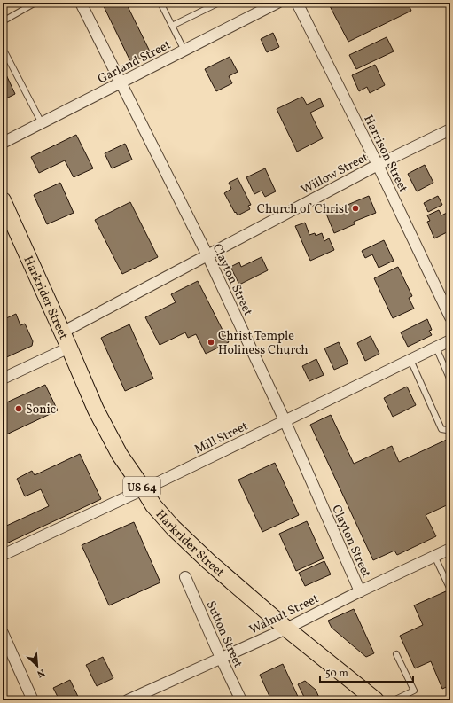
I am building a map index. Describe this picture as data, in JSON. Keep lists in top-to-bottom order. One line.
{"streets":{"main road":["Harkrider Street","US 64"],"street":["Garland Street","Harrison Street","Willow Street","Clayton Street","Mill Street","Walnut Street","Sutton Street"]},"crossings":[["Garland Street","Clayton Street"],["Harrison Street","Willow Street"],["Willow Street","Clayton Street"],["Willow Street","Harkrider Street"],["Clayton Street","Mill Street"],["Clayton Street","Walnut Street"],["Harkrider Street","Mill Street"],["Harkrider Street","Walnut Street"],["Walnut Street","Sutton Street"]],"places":["Church of Christ","Christ Temple Holiness Church","Sonic"],"scale_bar":"50 m","north":"bottom right"}
